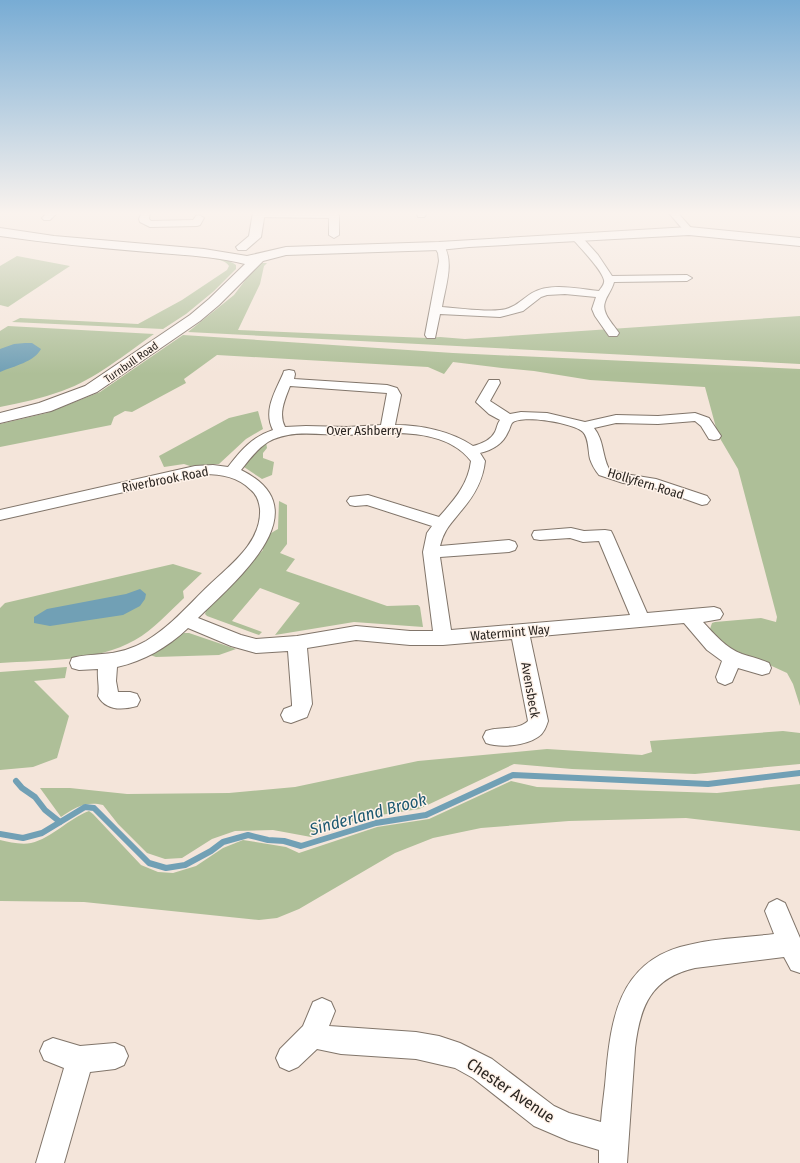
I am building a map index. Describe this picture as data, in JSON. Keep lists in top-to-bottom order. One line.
{"streets":{"street":["Turnbull Road","Over Ashberry","Riverbrook Road","Hollyfern Road","Watermint Way","Avensbeck","Chester Avenue"]},"crossings":[["Over Ashberry","Riverbrook Road"],["Riverbrook Road","Watermint Way"],["Watermint Way","Avensbeck"]],"water":["Sinderland Brook"]}
